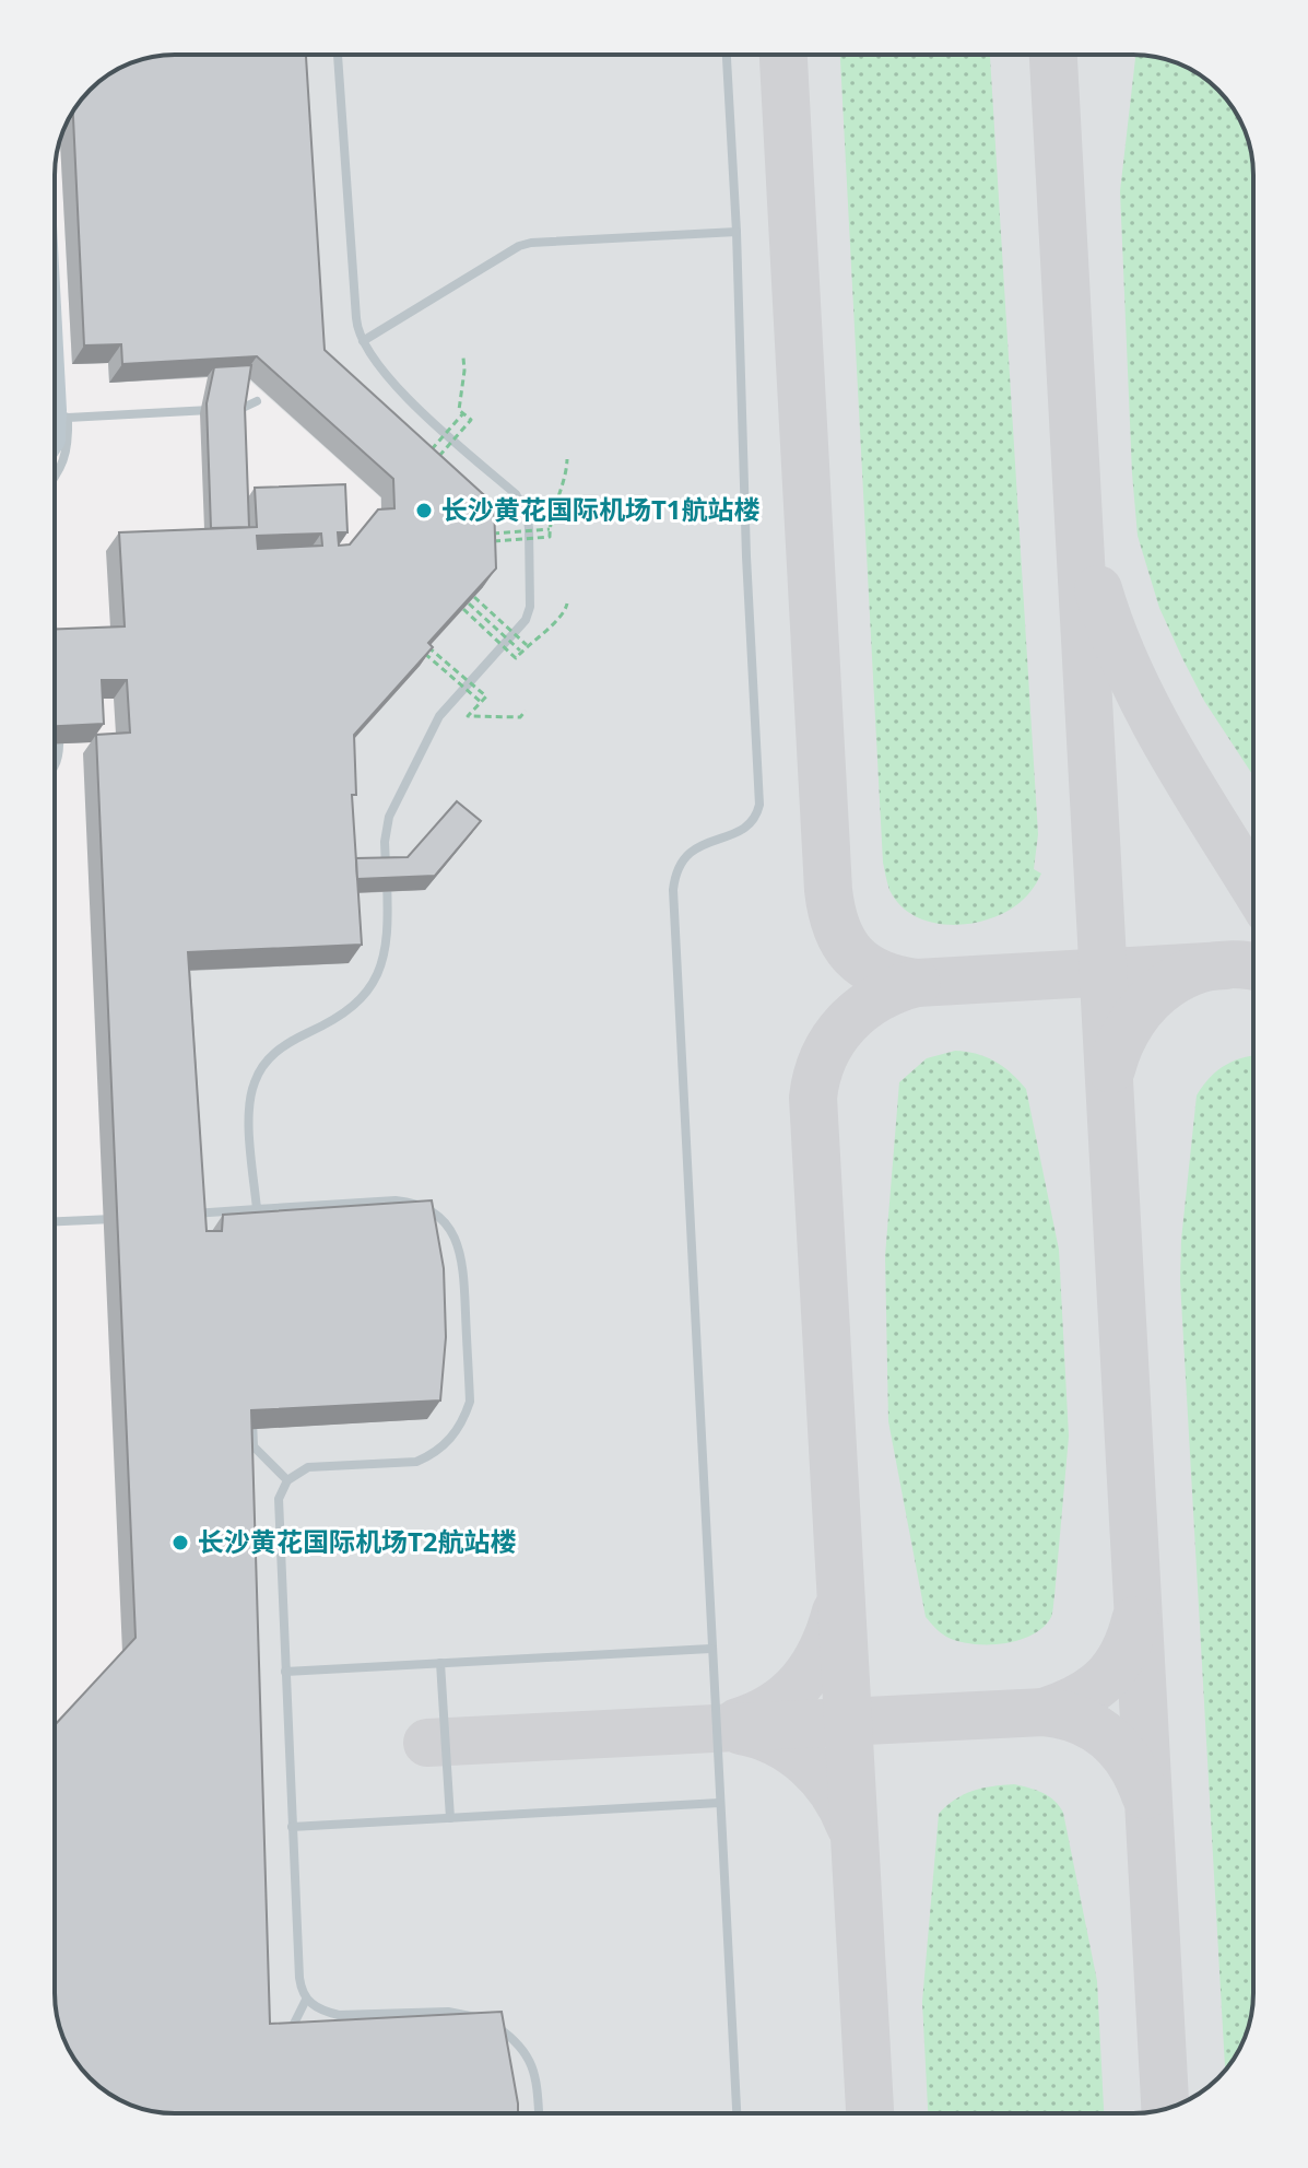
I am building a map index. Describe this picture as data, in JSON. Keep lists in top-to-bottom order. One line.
{"places":["长沙黄花国际机场T1航站楼","长沙黄花国际机场T2航站楼"]}
